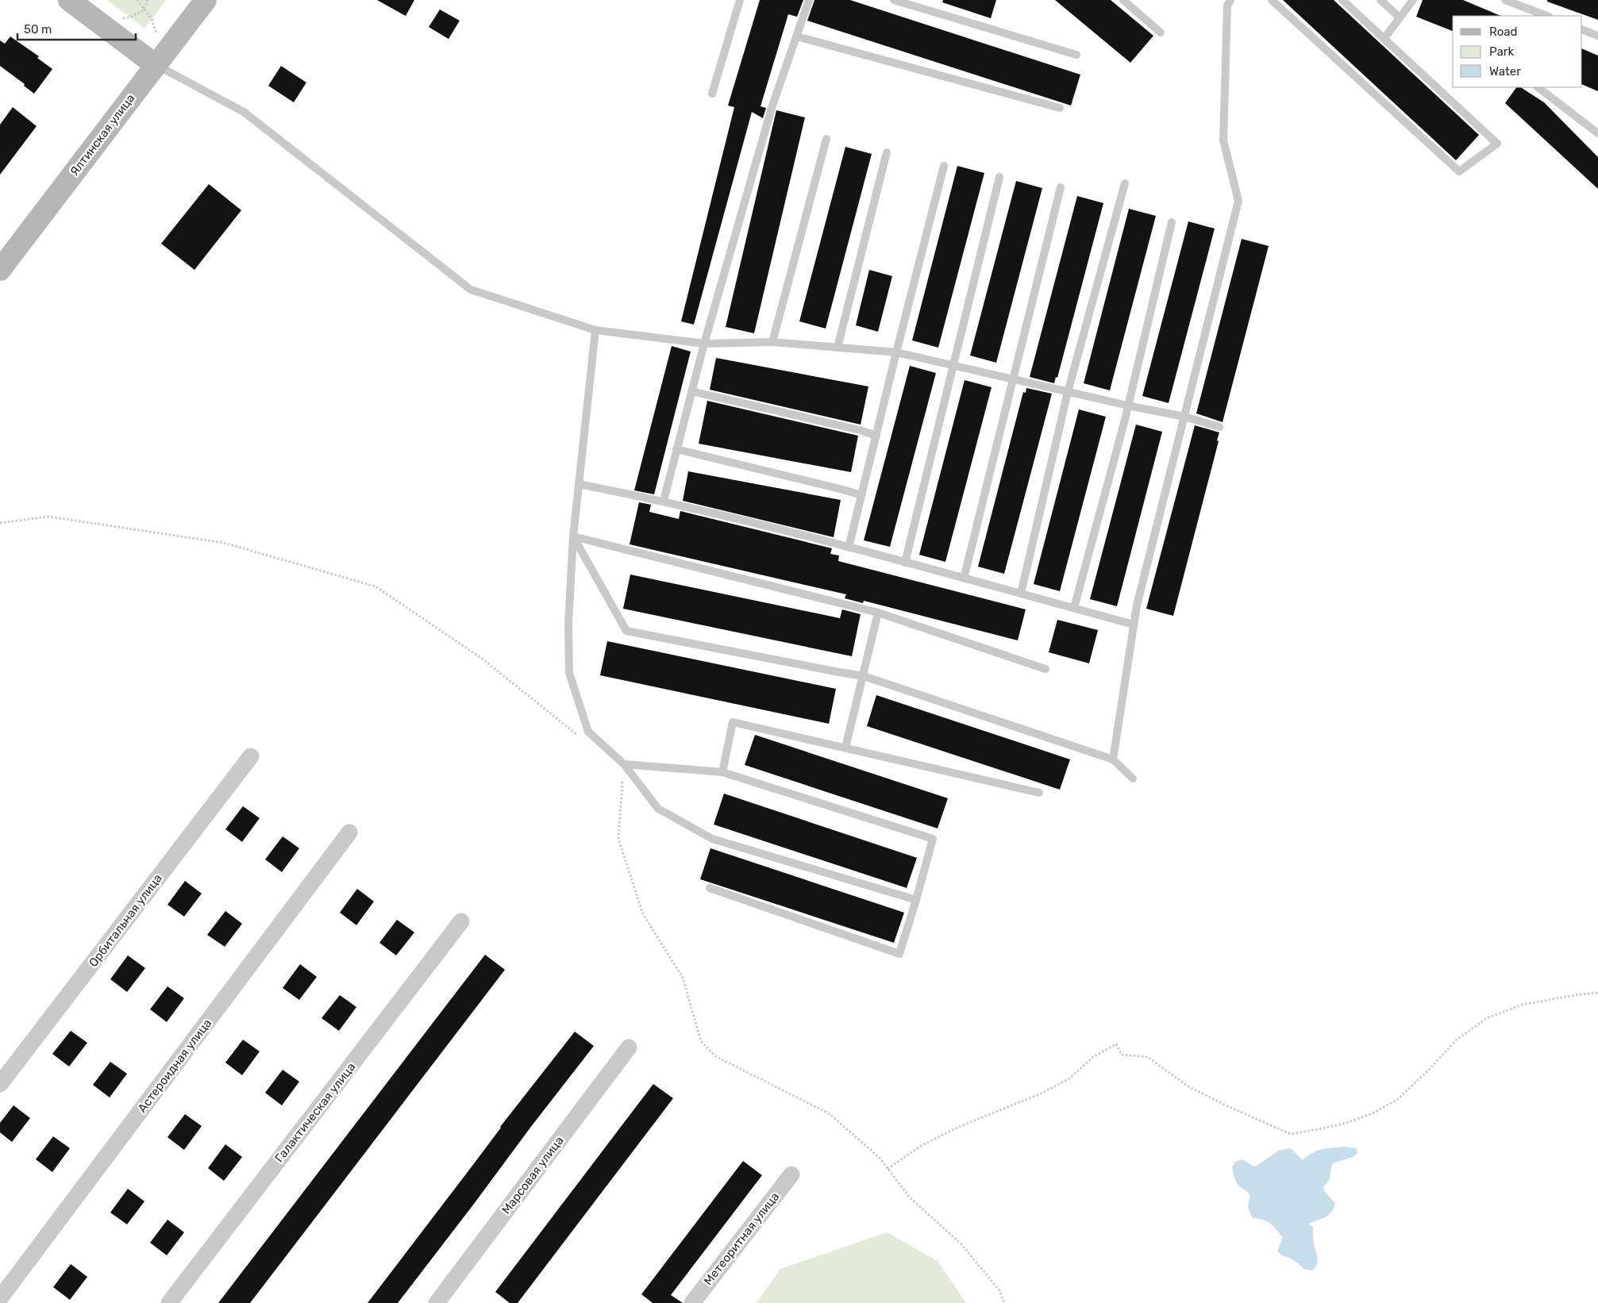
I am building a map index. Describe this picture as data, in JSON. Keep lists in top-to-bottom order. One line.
{"streets":{"street":["Ялтинская улица","Орбитальная улица","Астероидная улица","Галактическая улица","Марсовая улица","Метеоритная улица"]},"legend":["Road","Park","Water"],"scale_bar":"50 m"}
